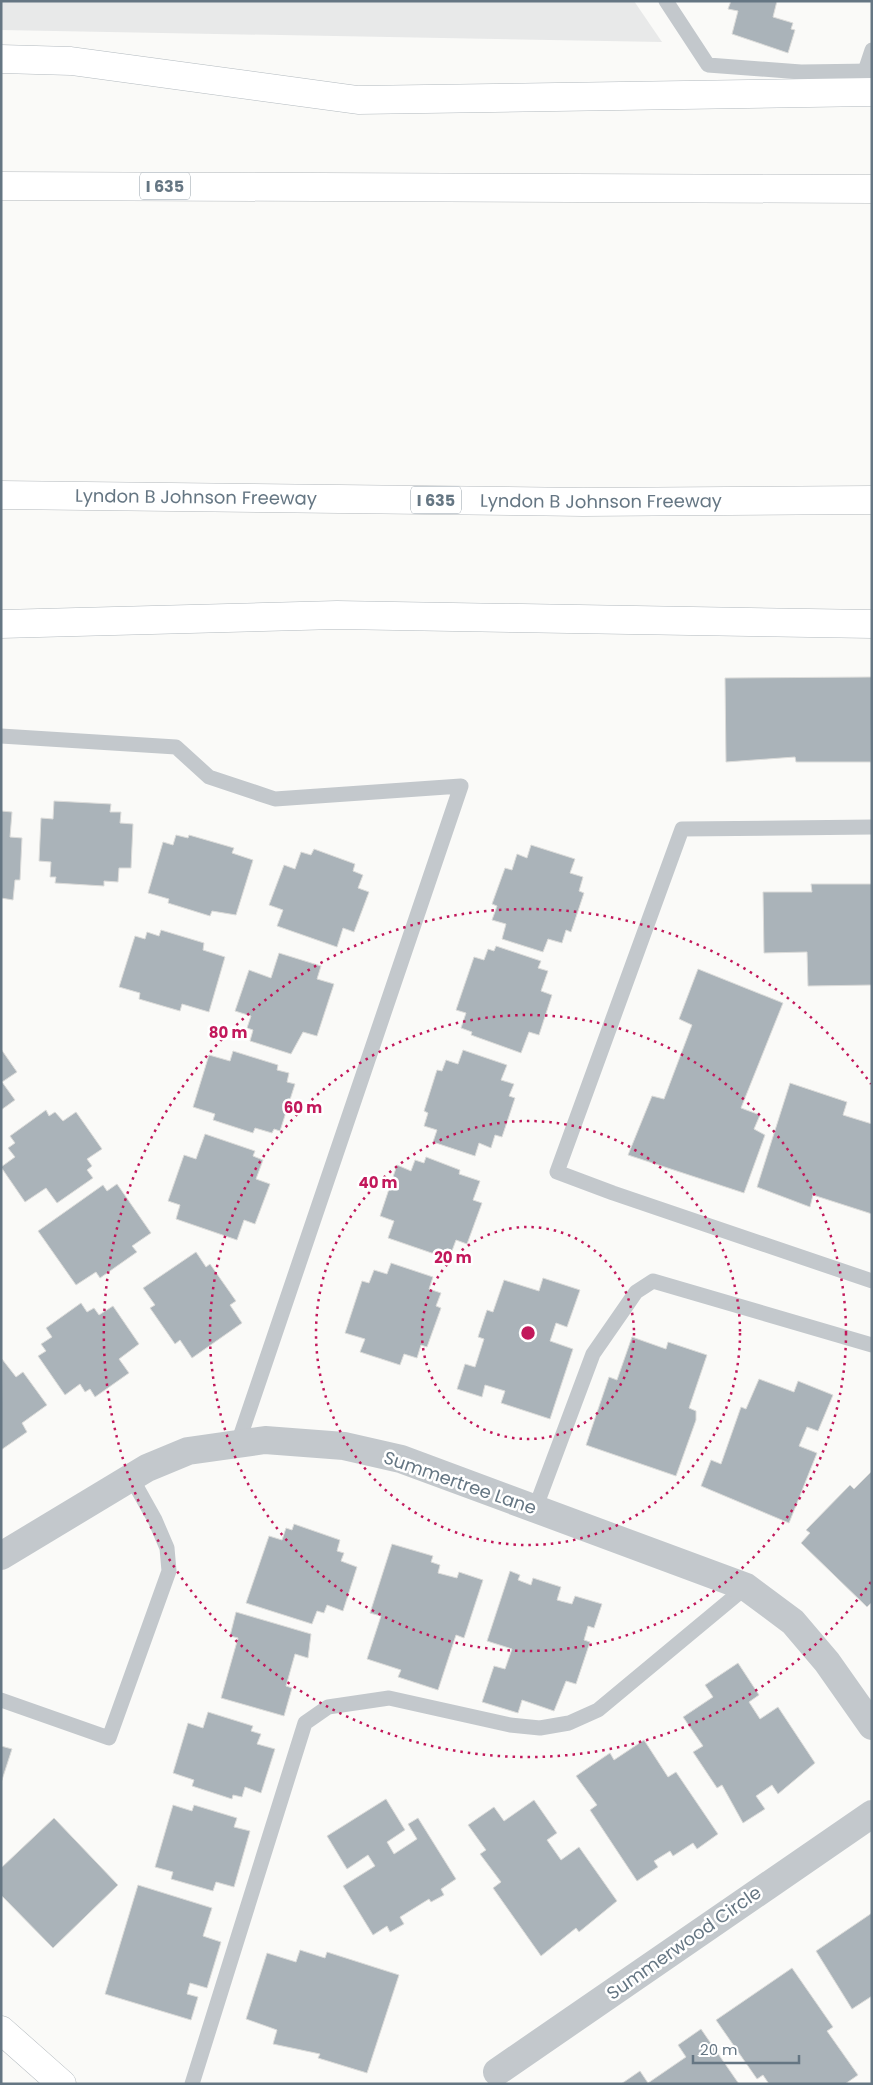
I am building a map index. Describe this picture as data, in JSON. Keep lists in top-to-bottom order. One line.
{"streets":{"main road":["I 635","Lyndon B Johnson Freeway"],"street":["Summertree Lane","Summerwood Circle"]},"scale_bar":"20 m","rings":["80 m","60 m","40 m","20 m"]}
